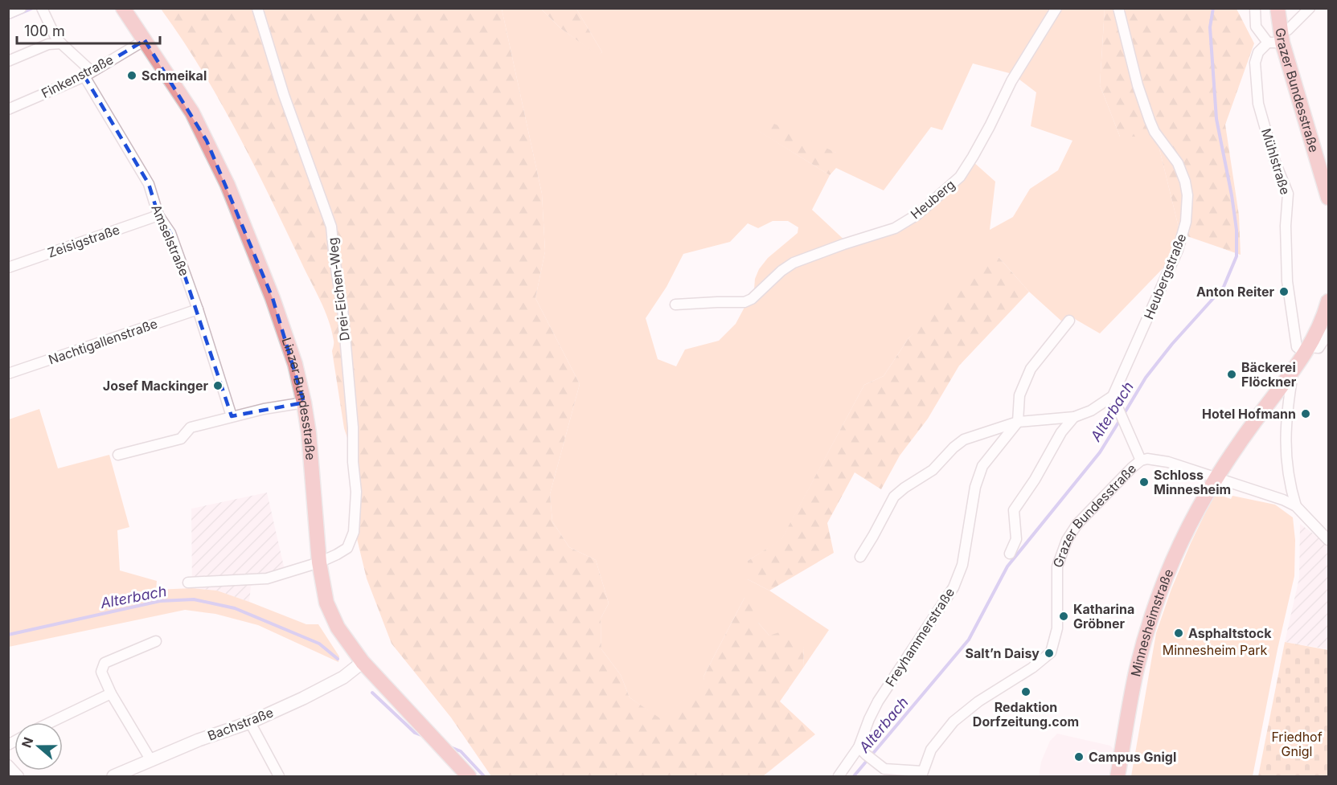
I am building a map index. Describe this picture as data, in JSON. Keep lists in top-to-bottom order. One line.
{"streets":{"main road":["Grazer Bundesstraße","Linzer Bundesstraße","Minnesheimstraße"],"street":["Finkenstraße","Mühlstraße","Heuberg","Amselstraße","Zeisigstraße","Heubergstraße","Drei-Eichen-Weg","Nachtigallenstraße","Freyhammerstraße","Bachstraße"]},"crossings":[["Finkenstraße","Amselstraße"],["Finkenstraße","Linzer Bundesstraße"],["Grazer Bundesstraße","Mühlstraße"],["Grazer Bundesstraße","Minnesheimstraße"],["Amselstraße","Zeisigstraße"],["Amselstraße","Nachtigallenstraße"],["Drei-Eichen-Weg","Linzer Bundesstraße"],["Linzer Bundesstraße","Bachstraße"]],"water":["Alterbach"],"parks":["Minnesheim Park","Friedhof Gnigl"],"places":["Schmeikal","Anton Reiter","Bäckerei Flöckner","Josef Mackinger","Hotel Hofmann","Schloss Minnesheim","Katharina Gröbner","Asphaltstock","Salt’n Daisy","Redaktion Dorfzeitung.com","Campus Gnigl"],"scale_bar":"100 m","north":"left"}
